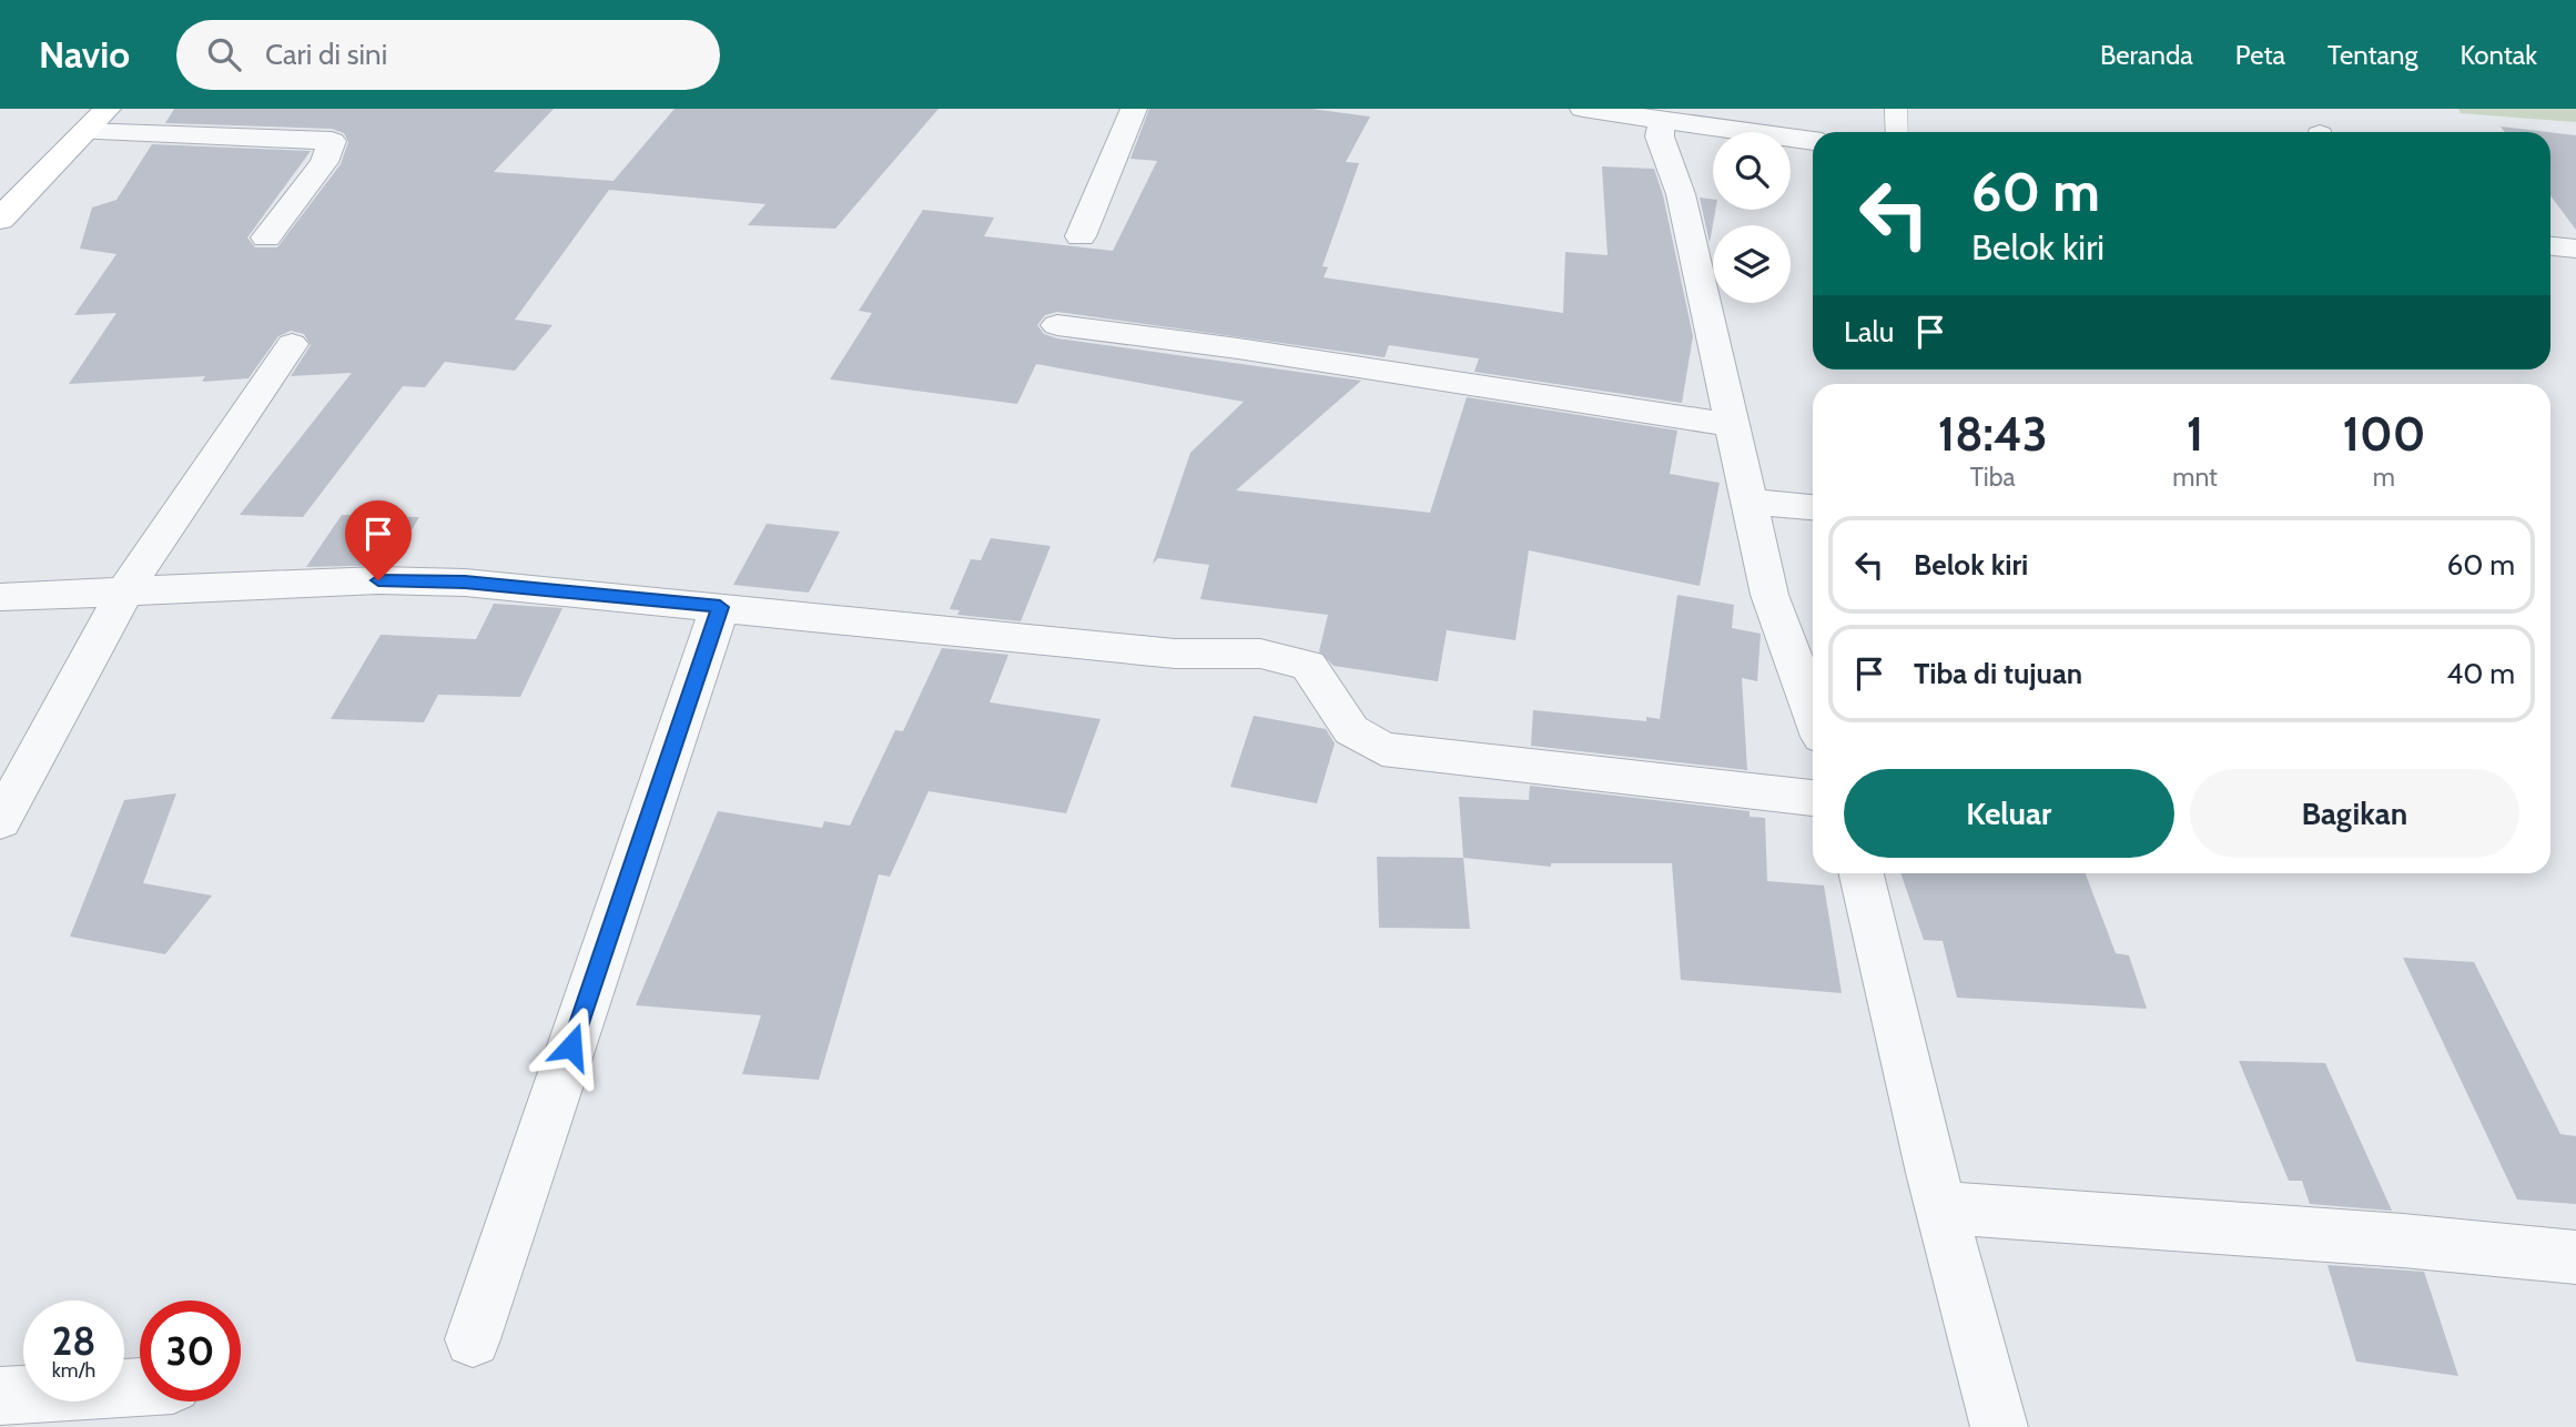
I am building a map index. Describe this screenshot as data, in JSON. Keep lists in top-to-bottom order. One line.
{"page":{"header":"Navio","search":"Cari di sini","nav":["Beranda","Peta","Tentang","Kontak"],"turn":["60 m","Belok kiri"],"then":"Lalu","eta":["18:43","Tiba","1","mnt","100","m"],"list":[{"name":"Belok kiri","value":"60 m"},{"name":"Tiba di tujuan","value":"40 m"}],"buttons":["Keluar","Bagikan"],"speed":"28 km/h","limit":"30"}}
